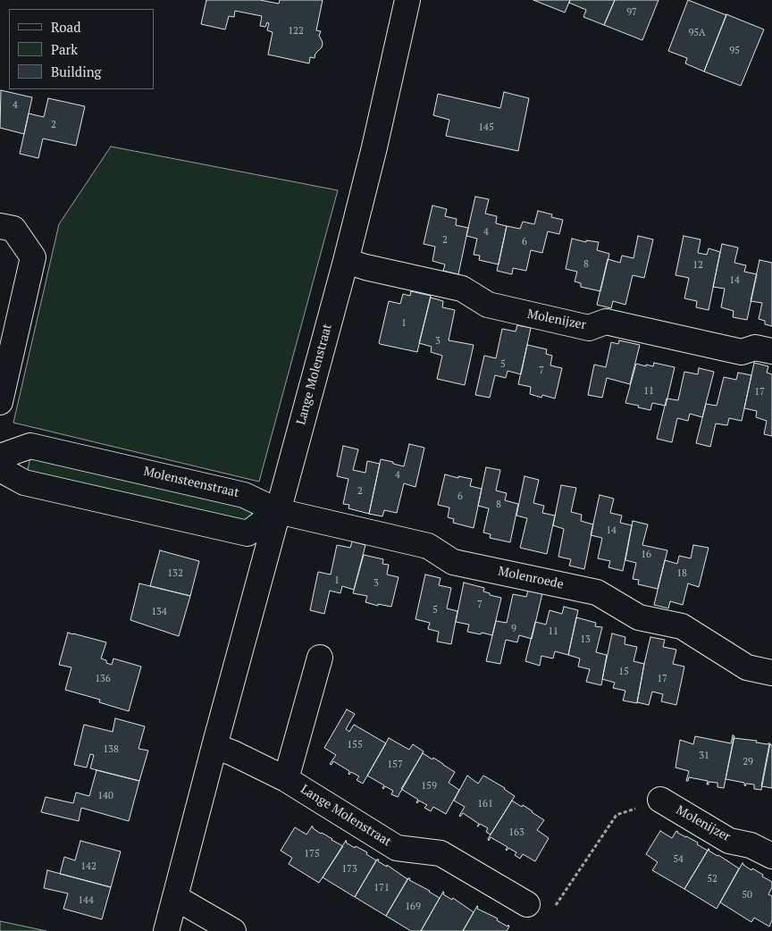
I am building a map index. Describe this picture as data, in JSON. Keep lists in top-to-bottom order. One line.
{"streets":{"street":["Molenijzer","Lange Molenstraat","Molensteenstraat","Molenroede"]},"crossings":[["Molenijzer","Lange Molenstraat"],["Lange Molenstraat","Molensteenstraat"],["Lange Molenstraat","Molenroede"],["Molensteenstraat","Molenroede"]],"house_numbers":["97","122","95A","95","4","2","145","4","2","6","8","12","14","1","3","5","7","11","17","4","2","6","8","14","16","132","18","1","3","7","5","134","9","11","13","15","136","17","155","138","31","29","157","159","140","161","163","175","54","142","173","52","171","50","144","169"],"legend":["Road","Park","Building"]}
